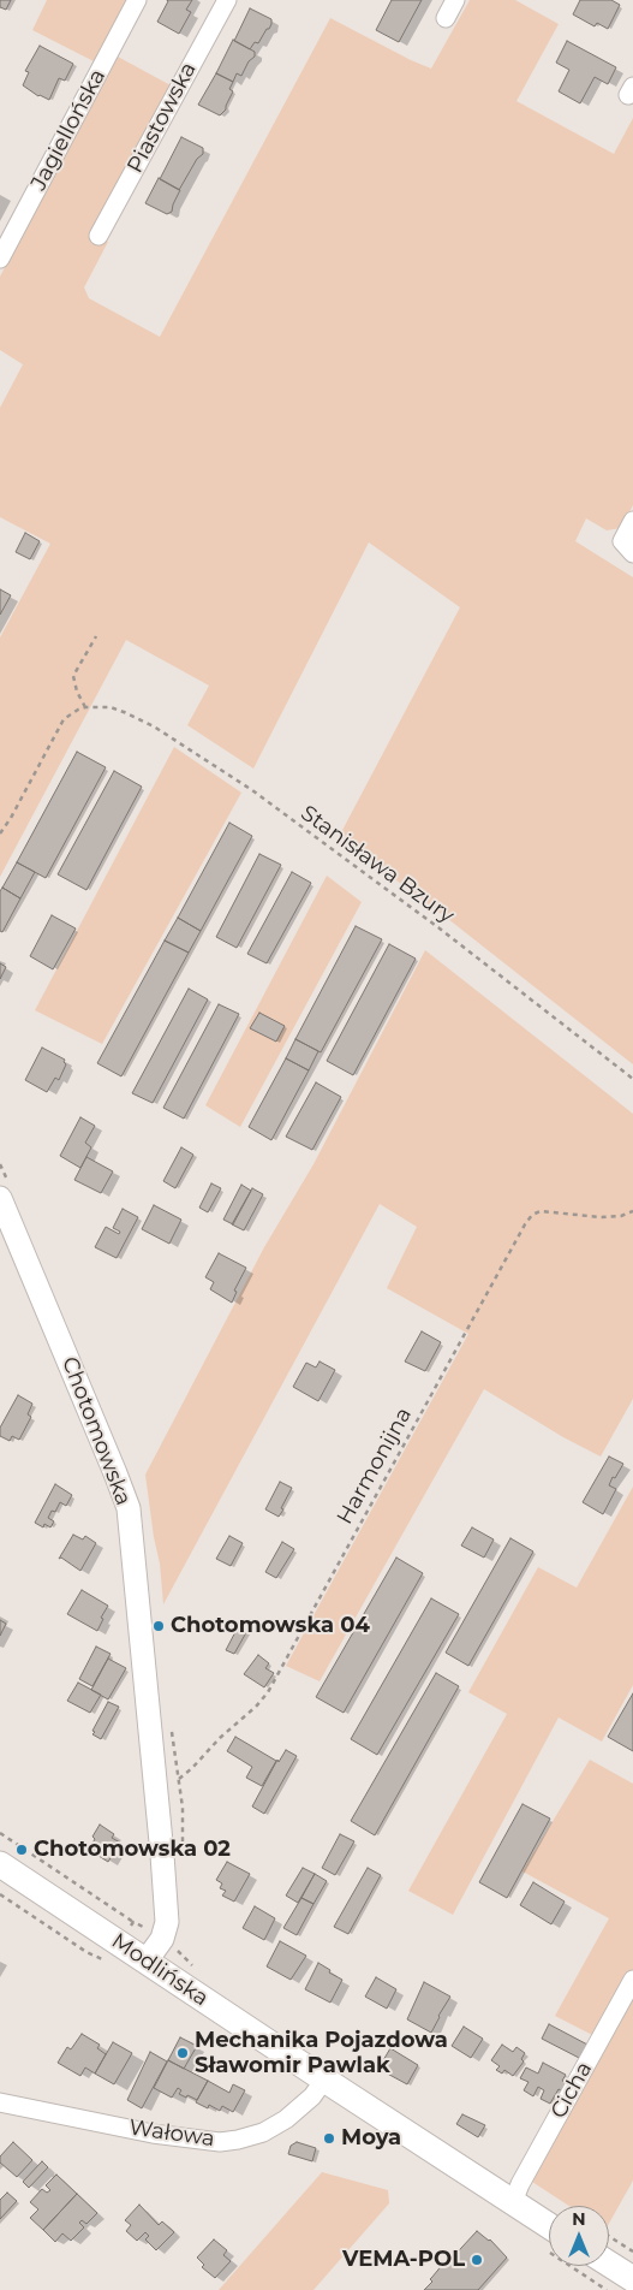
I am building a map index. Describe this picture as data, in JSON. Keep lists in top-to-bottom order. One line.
{"streets":{"main road":["Modlińska"],"street":["Piastowska","Jagiellońska","Chotomowska","Cicha","Wałowa"],"path":["Stanisława Bzury","Harmonijna"]},"crossings":[["Chotomowska","Harmonijna"],["Chotomowska","Modlińska"],["Modlińska","Cicha"],["Modlińska","Wałowa"]],"places":["Chotomowska 04","Chotomowska 02","Mechanika Pojazdowa Sławomir Pawlak","Moya","VEMA-POL"],"north":"top"}
